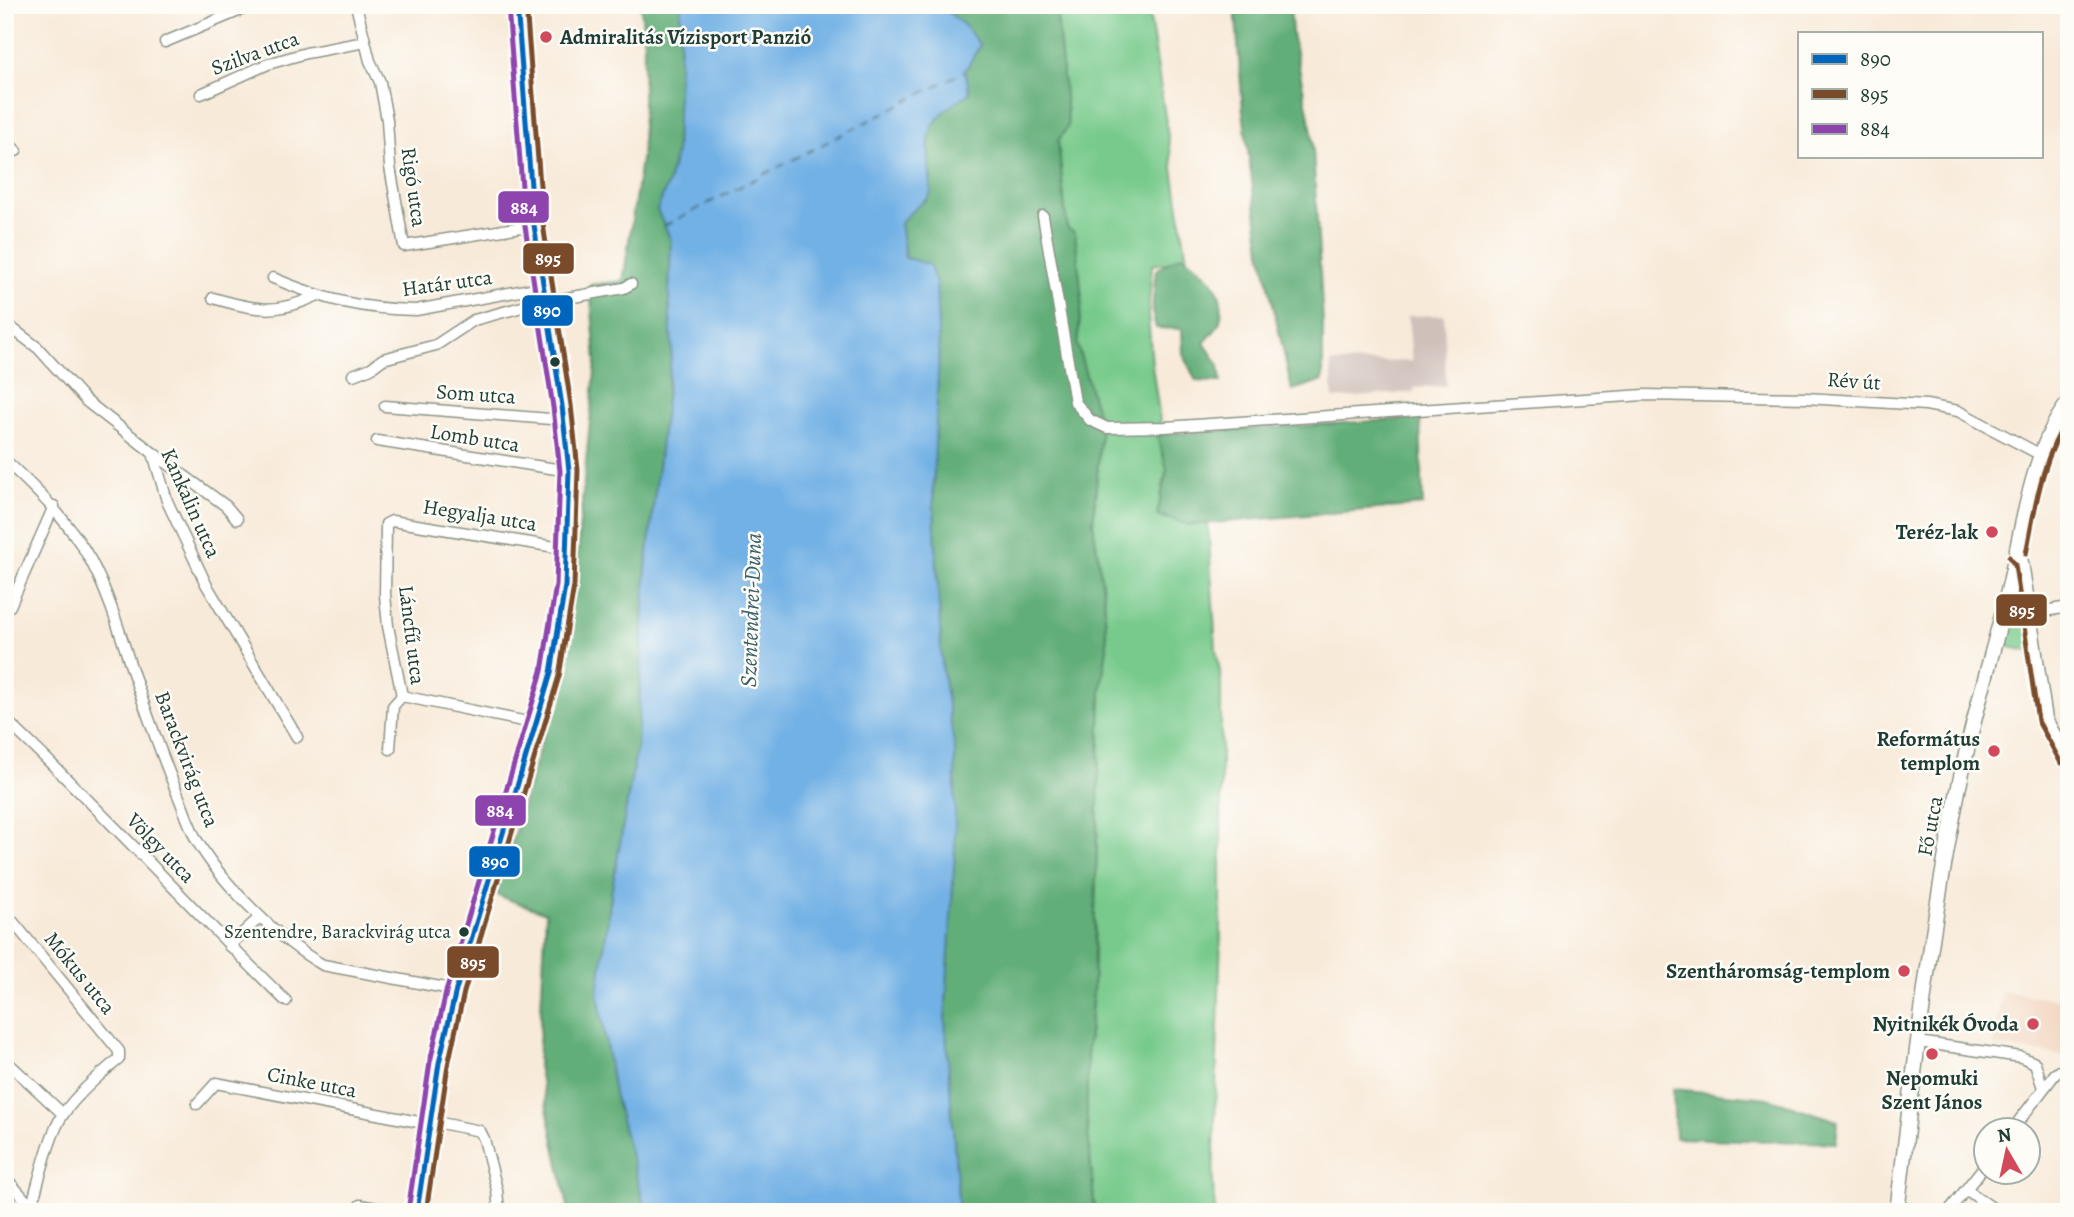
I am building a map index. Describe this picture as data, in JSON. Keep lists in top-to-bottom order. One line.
{"streets":{"main road":["Fő utca"],"street":["Szilva utca","Rigó utca","Határ utca","Rév út","Som utca","Lomb utca","Kankalin utca","Hegyalja utca","Láncfű utca","Barackvirág utca","Völgy utca","Mókus utca","Cinke utca"]},"crossings":[["Szilva utca","Rigó utca"],["Rév út","Fő utca"],["Hegyalja utca","Láncfű utca"]],"water":["Szentendrei-Duna"],"places":["Admiralitás Vízisport Panzió","Teréz-lak","Református templom","Szentendre, Barackvirág utca","Szentháromság-templom","Nyitnikék Óvoda","Nepomuki Szent János"],"lines":["transit line 890","transit line 895","transit line 884"],"legend":["890","895","884"],"north":"top"}
